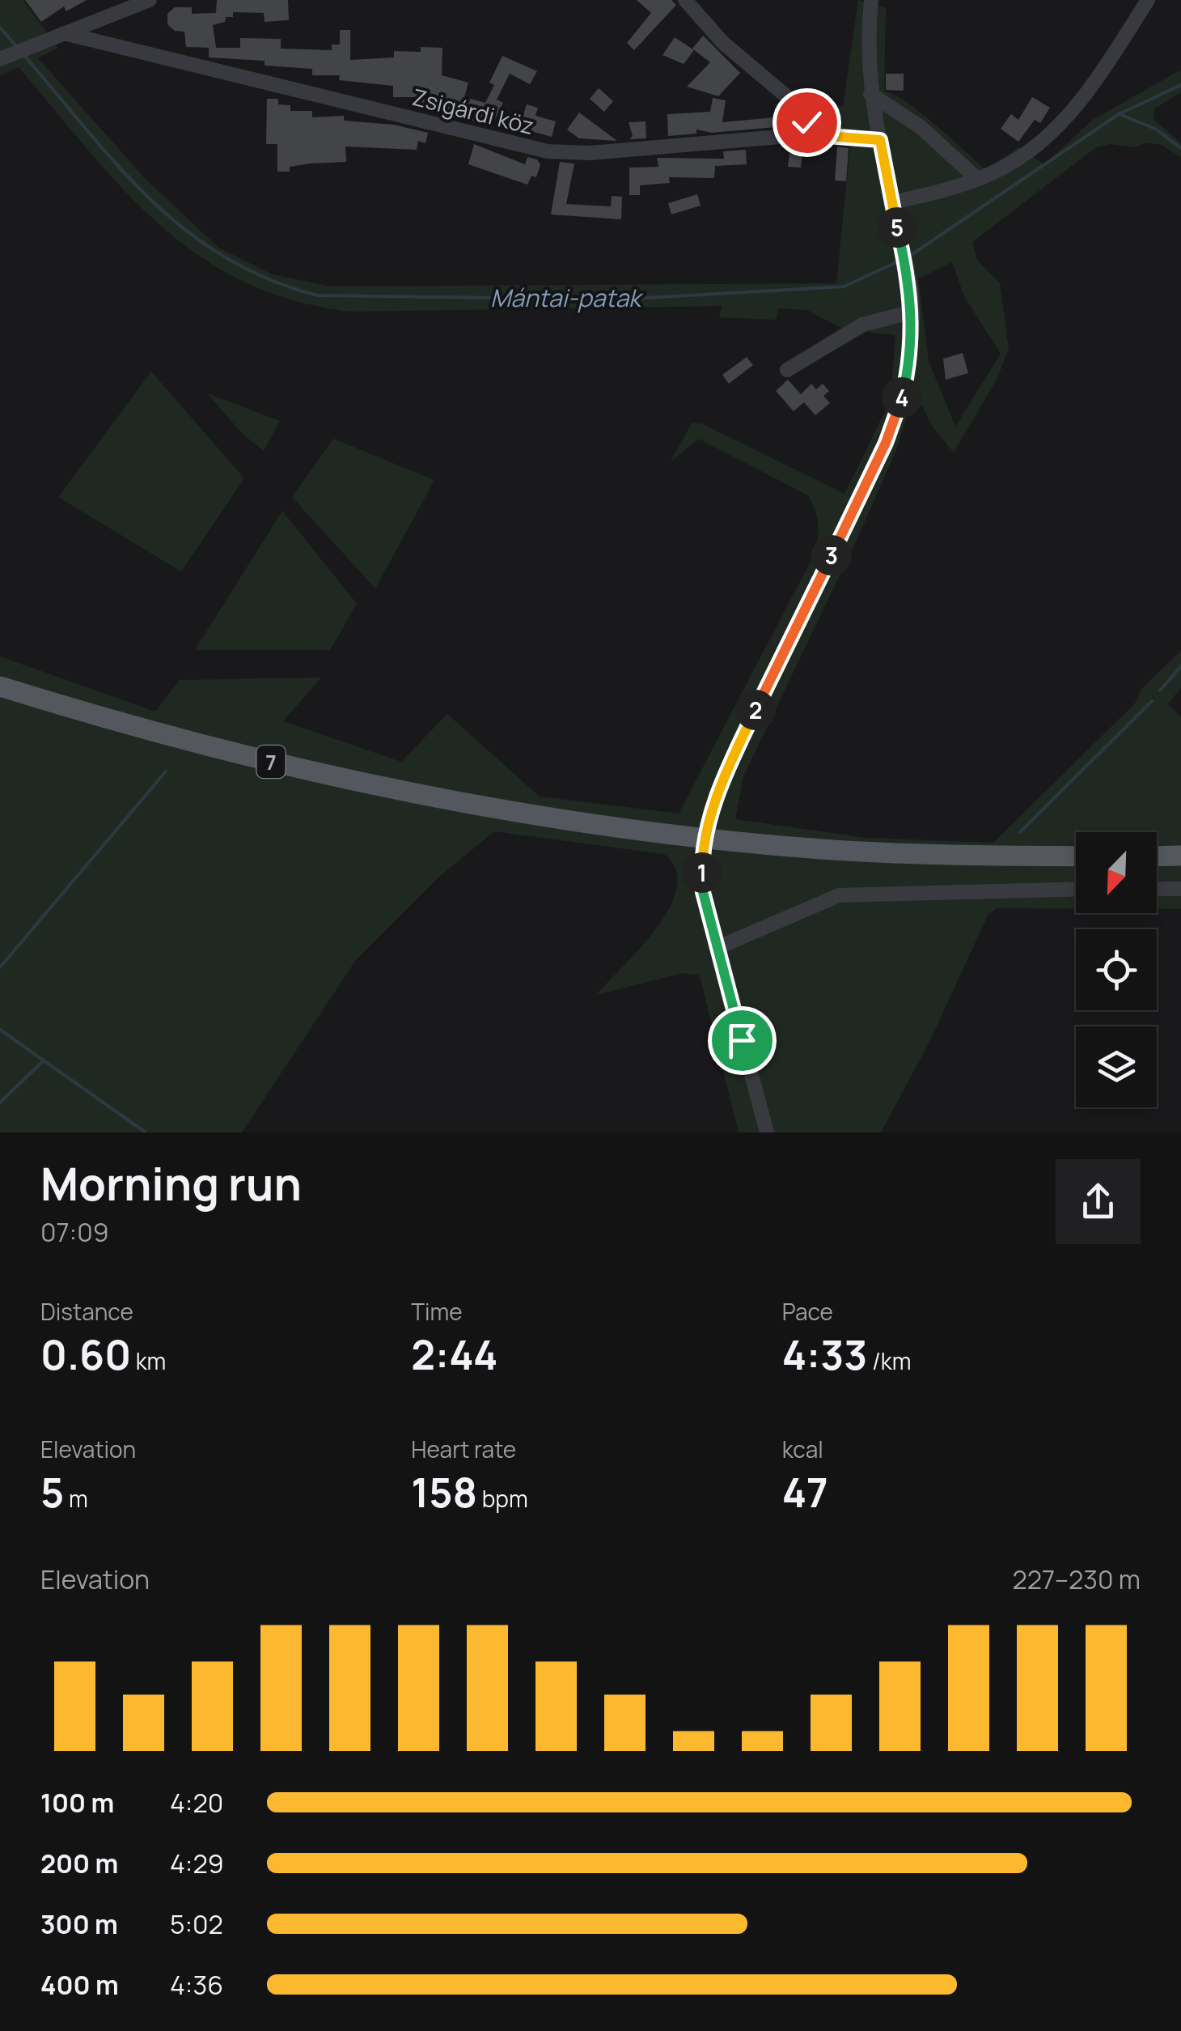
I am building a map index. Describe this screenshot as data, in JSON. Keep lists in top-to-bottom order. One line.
{"streets":{"main road":["7"],"street":["Zsigárdi köz"]},"water":["Mántai-patak"],"north":"bottom left","page":{"pins":["5","4","3","2","1"],"heading":["Morning run","07:09"],"stats":[["Distance","0.60 km"],["Time","2:44"],["Pace","4:33 /km"],["Elevation","5 m"],["Heart rate","158 bpm"],["kcal","47"]],"chart":["Elevation","227–230 m"],"list":[{"name":"100 m","note":"4:20"},{"name":"200 m","note":"4:29"},{"name":"300 m","note":"5:02"},{"name":"400 m","note":"4:36"}]}}
